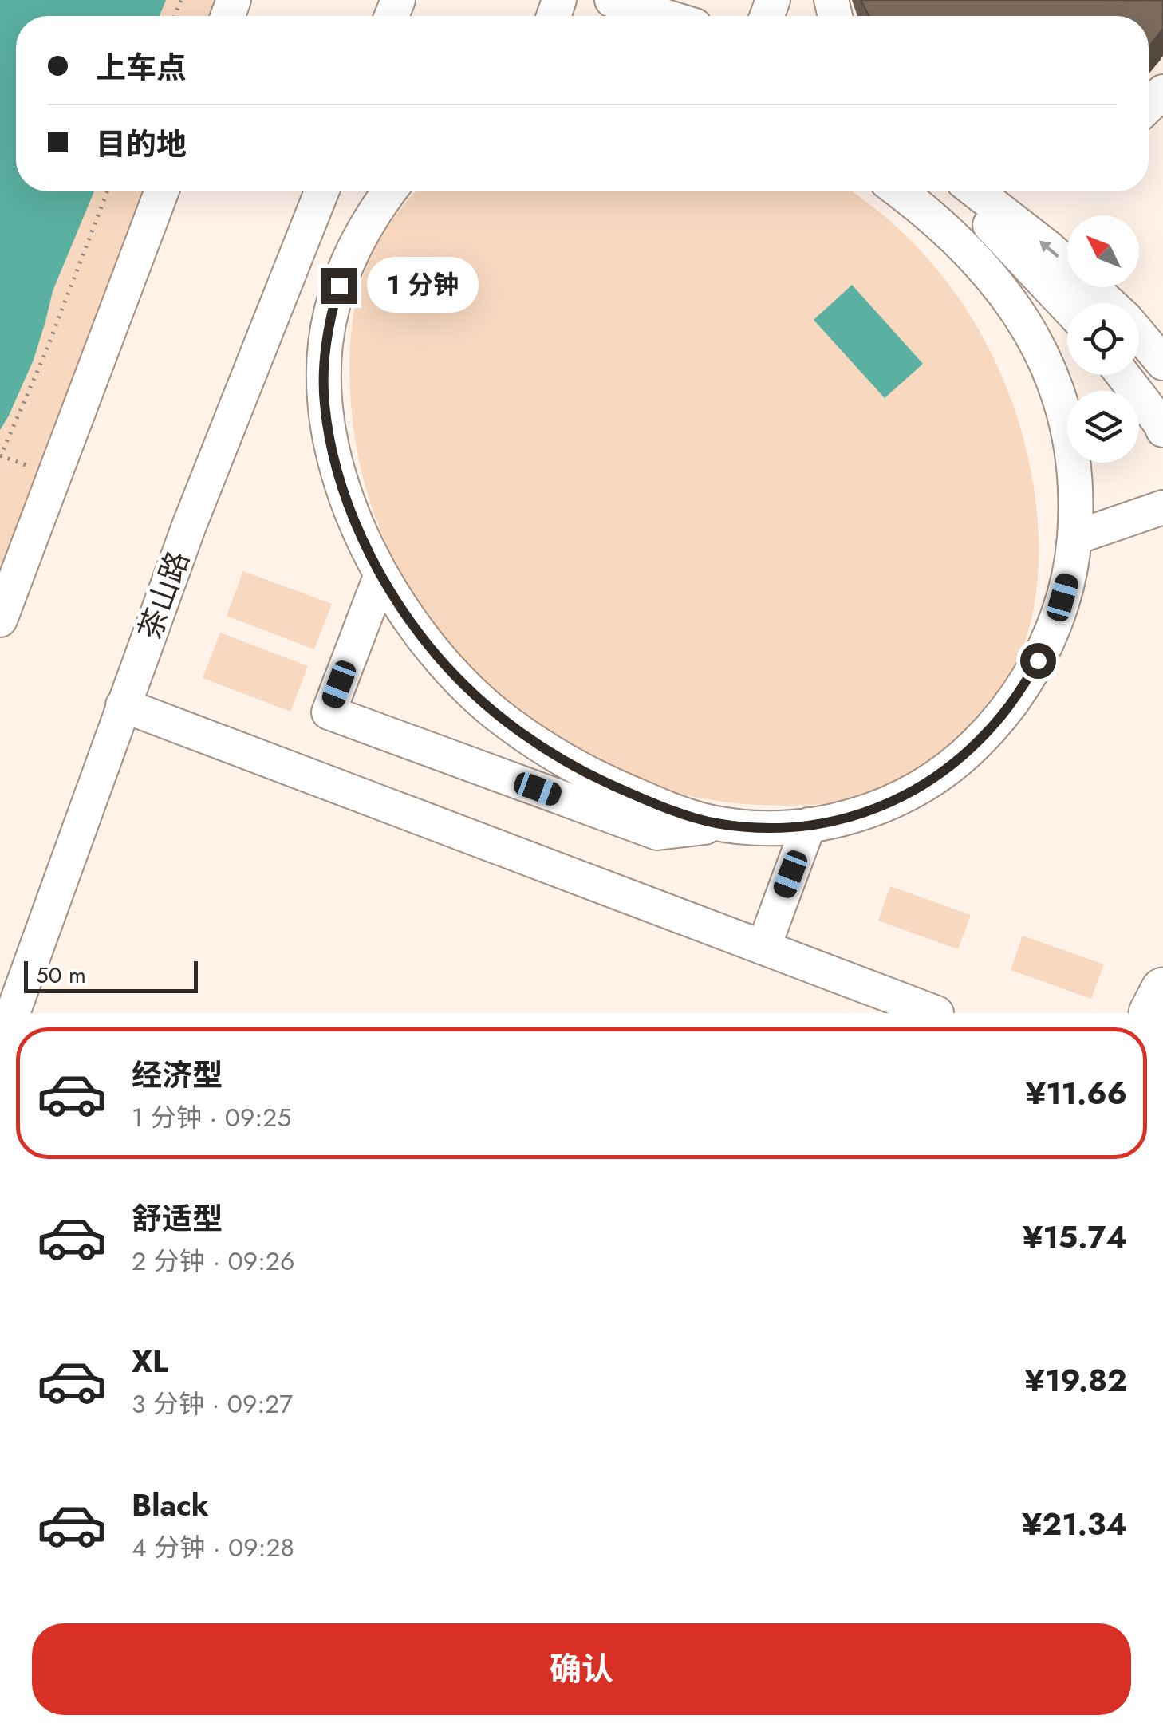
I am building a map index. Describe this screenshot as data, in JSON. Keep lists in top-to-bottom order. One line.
{"streets":{"street":["茶山路"]},"scale_bar":"50 m","north":"top left","page":{"banner":["上车点","目的地"],"bubble":"1 分钟","scale":"50 m","list":[{"name":"经济型","note":"1 分钟 · 09:25","value":"¥11.66"},{"name":"舒适型","note":"2 分钟 · 09:26","value":"¥15.74"},{"name":"XL","note":"3 分钟 · 09:27","value":"¥19.82"},{"name":"Black","note":"4 分钟 · 09:28","value":"¥21.34"}],"buttons":"确认"}}
